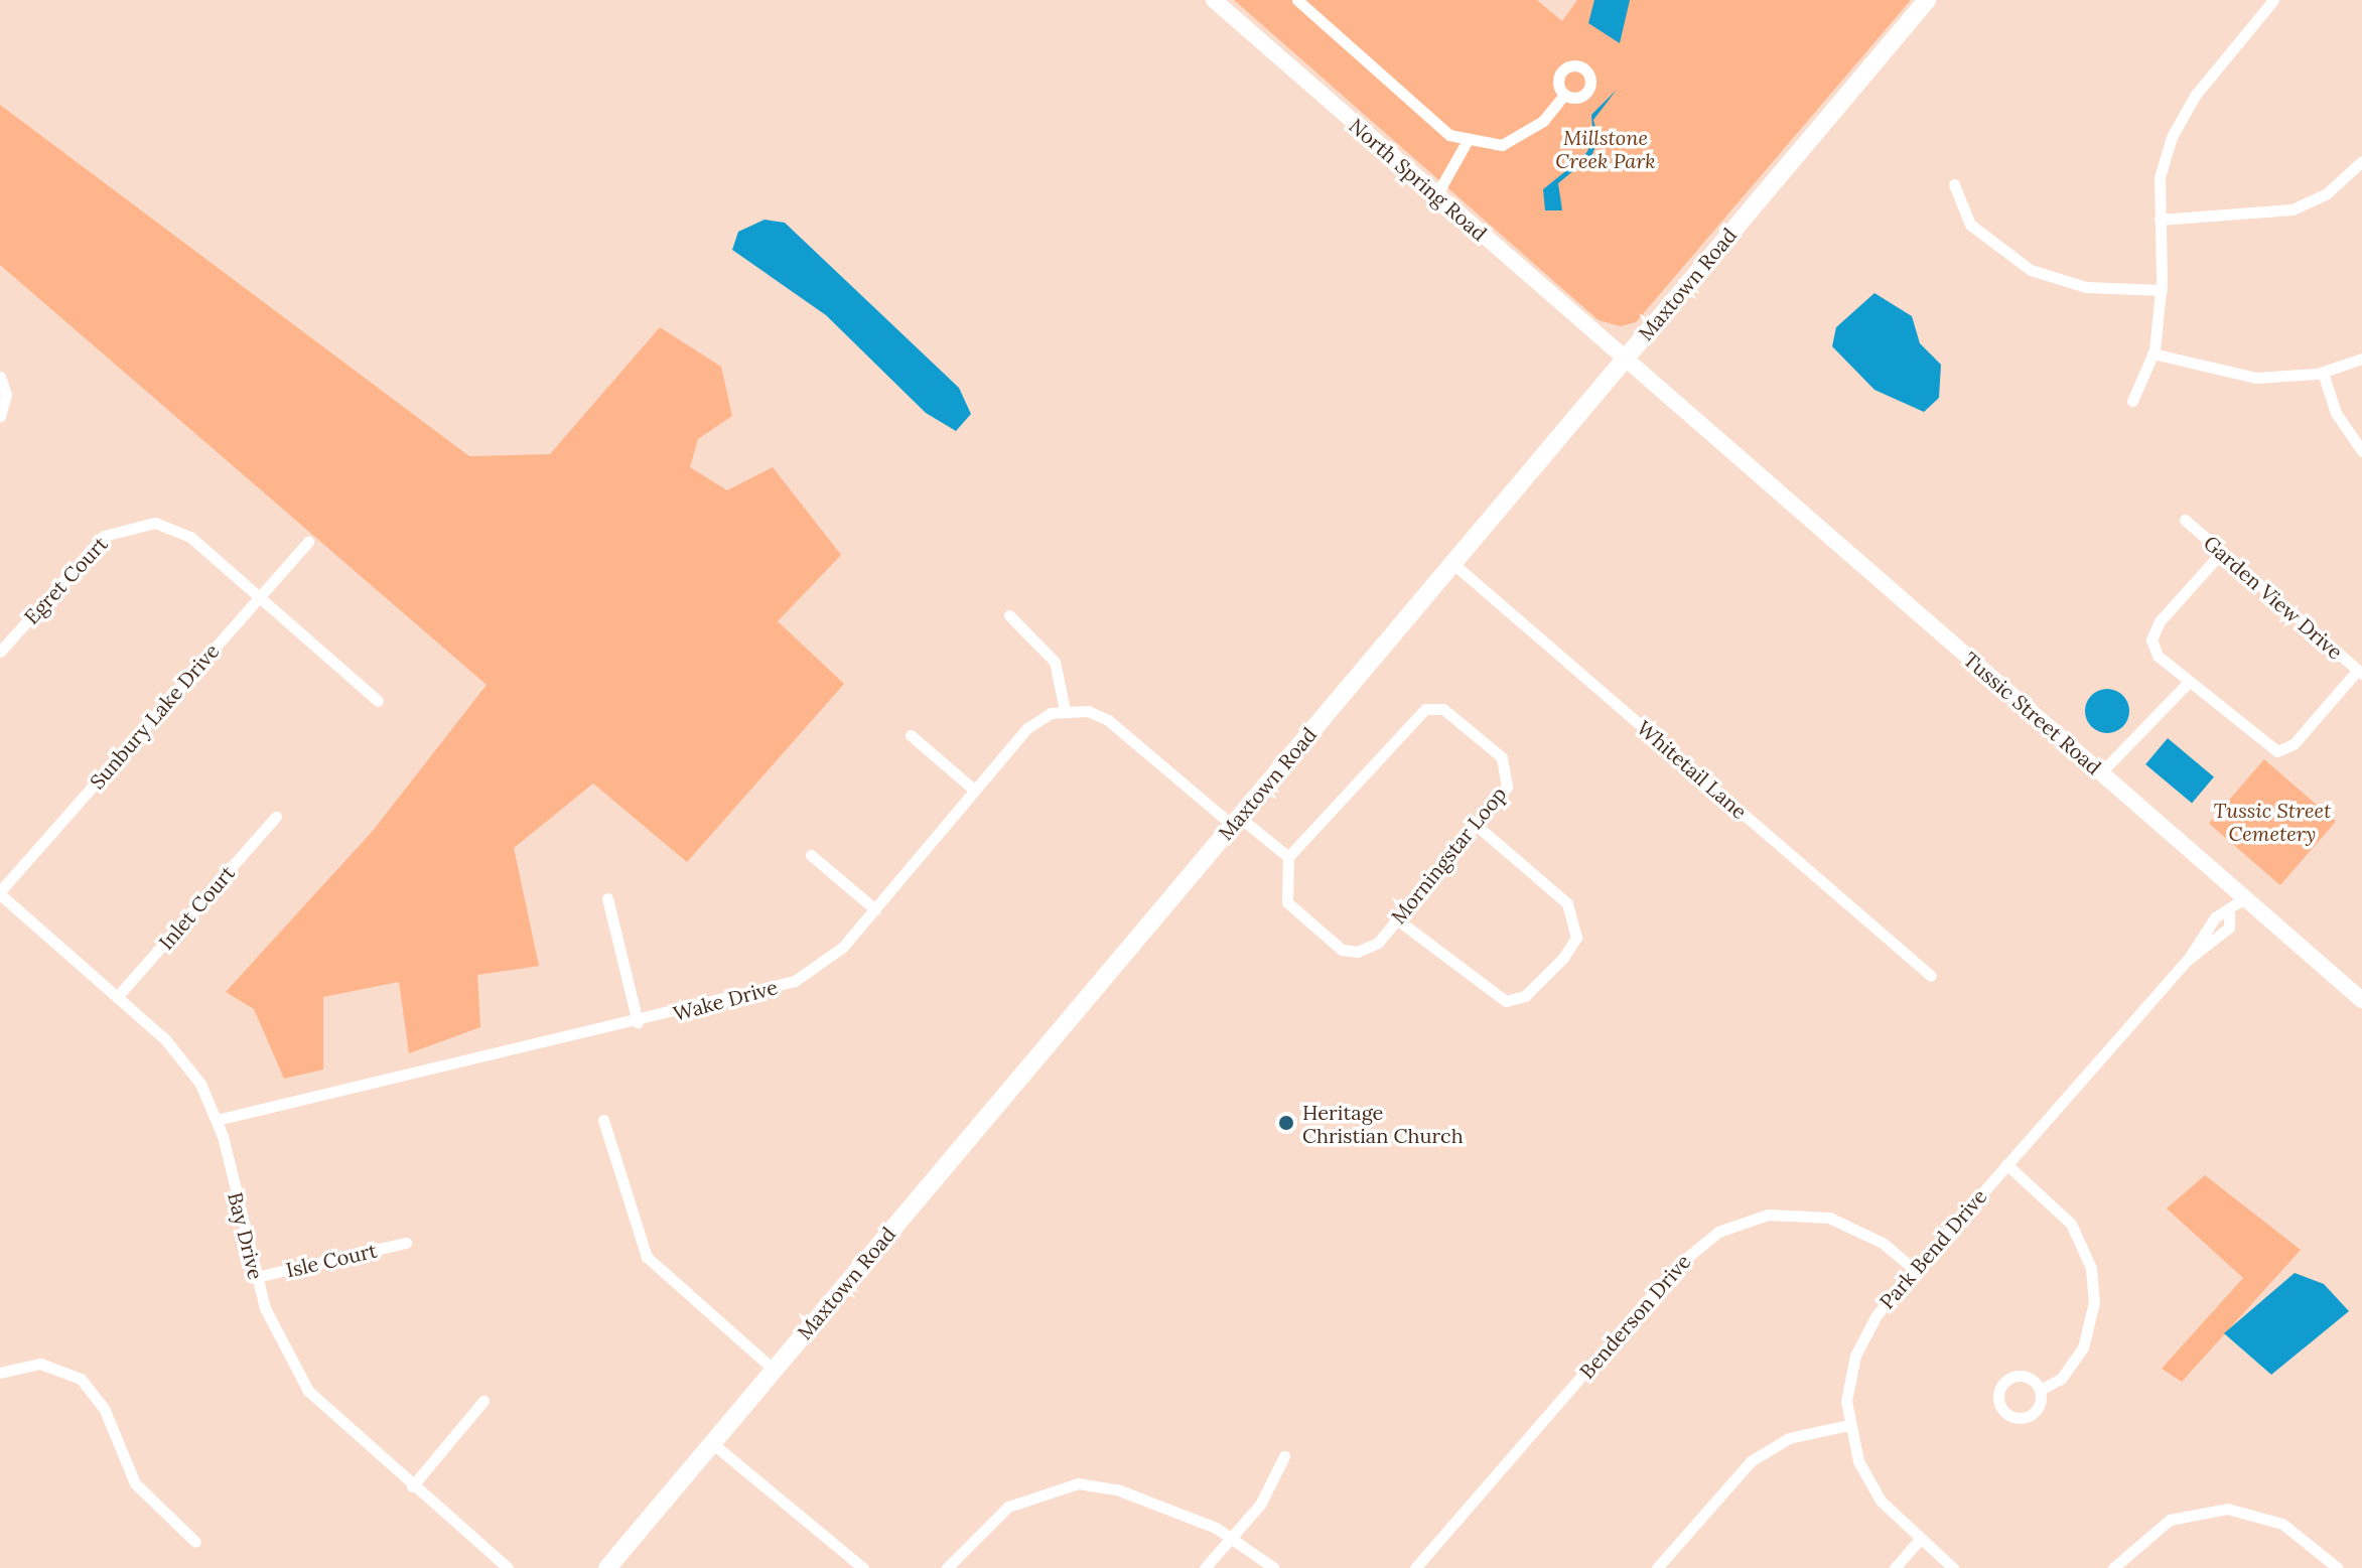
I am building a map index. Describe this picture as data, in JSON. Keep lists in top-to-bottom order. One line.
{"streets":{"main road":["North Spring Road","Maxtown Road","Tussic Street Road"],"street":["Egret Court","Garden View Drive","Sunbury Lake Drive","Whitetail Lane","Morningstar Loop","Inlet Court","Wake Drive","Bay Drive","Park Bend Drive","Isle Court","Benderson Drive"]},"crossings":[["North Spring Road","Maxtown Road"],["North Spring Road","Tussic Street Road"],["Maxtown Road","Whitetail Lane"],["Egret Court","Sunbury Lake Drive"],["Tussic Street Road","Park Bend Drive"],["Sunbury Lake Drive","Bay Drive"],["Inlet Court","Bay Drive"],["Wake Drive","Bay Drive"],["Bay Drive","Isle Court"],["Park Bend Drive","Benderson Drive"]],"parks":["Millstone Creek Park","Tussic Street Cemetery"],"places":["Heritage Christian Church"]}
